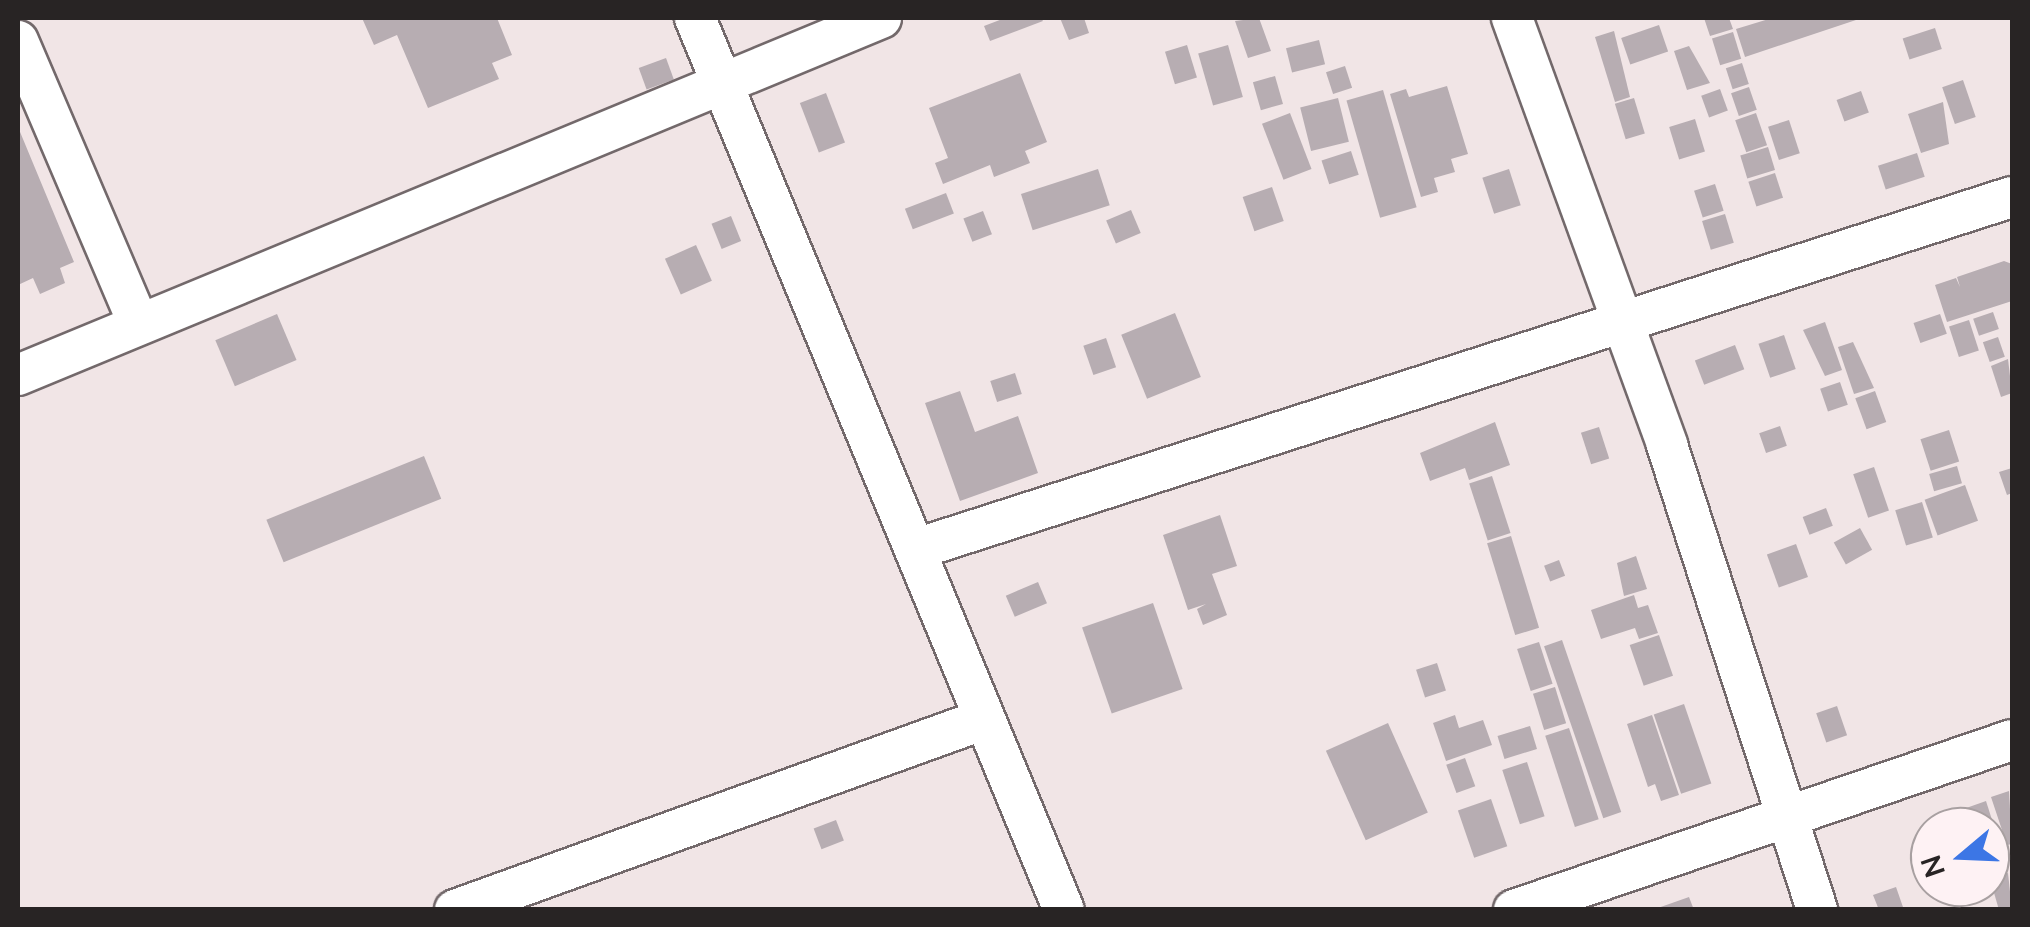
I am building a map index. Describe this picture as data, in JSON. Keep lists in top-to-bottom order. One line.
{"north":"left"}
